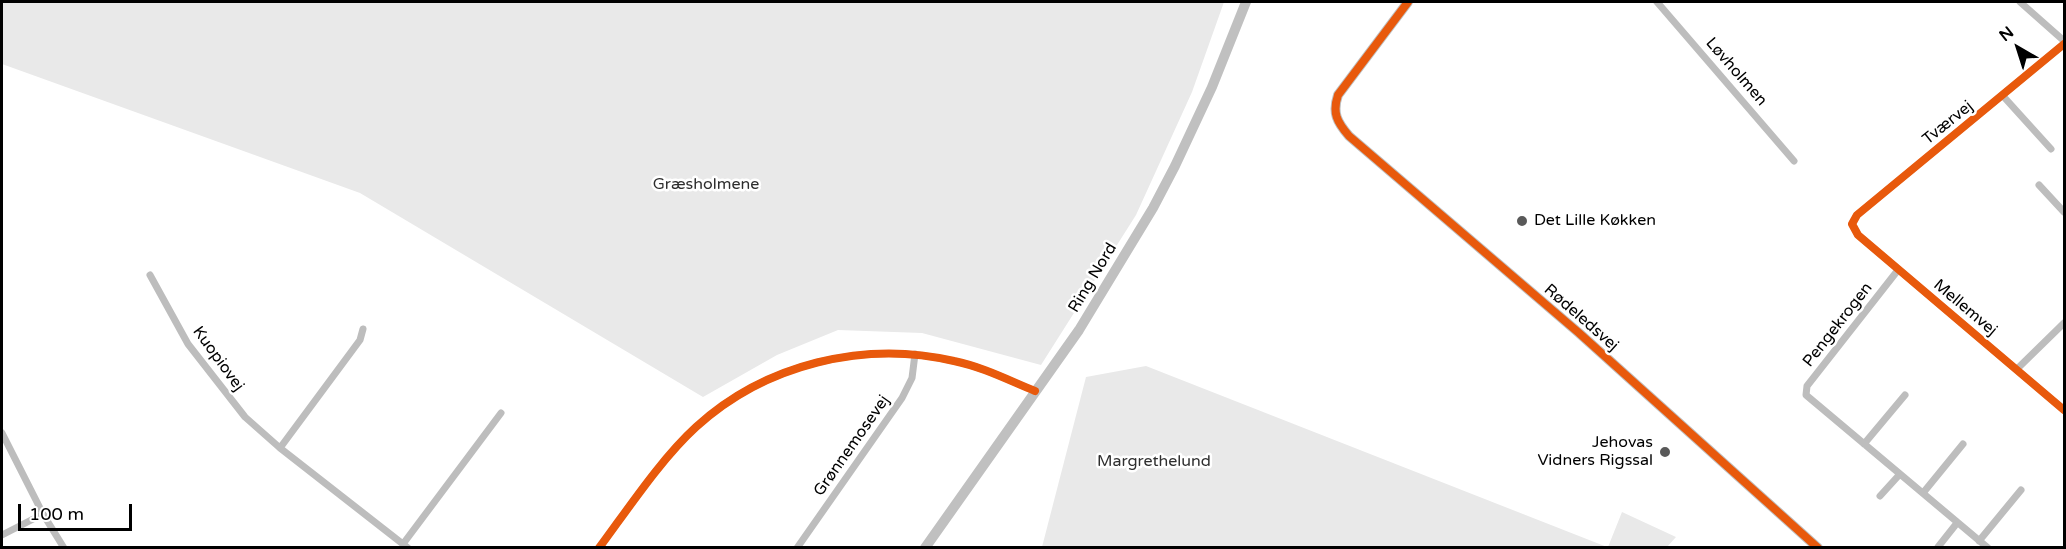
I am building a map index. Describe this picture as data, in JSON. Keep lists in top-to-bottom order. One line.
{"streets":{"street":["Løvholmen","Tværvej","Ring Nord","Mellemvej","Rødeledsvej","Pengekrogen","Kuopiovej","Grønnemosevej"]},"crossings":[["Tværvej","Mellemvej"],["Mellemvej","Pengekrogen"]],"parks":["Græsholmene","Margrethelund"],"places":["Det Lille Køkken","Jehovas Vidners Rigssal"],"scale_bar":"100 m","north":"top left"}
